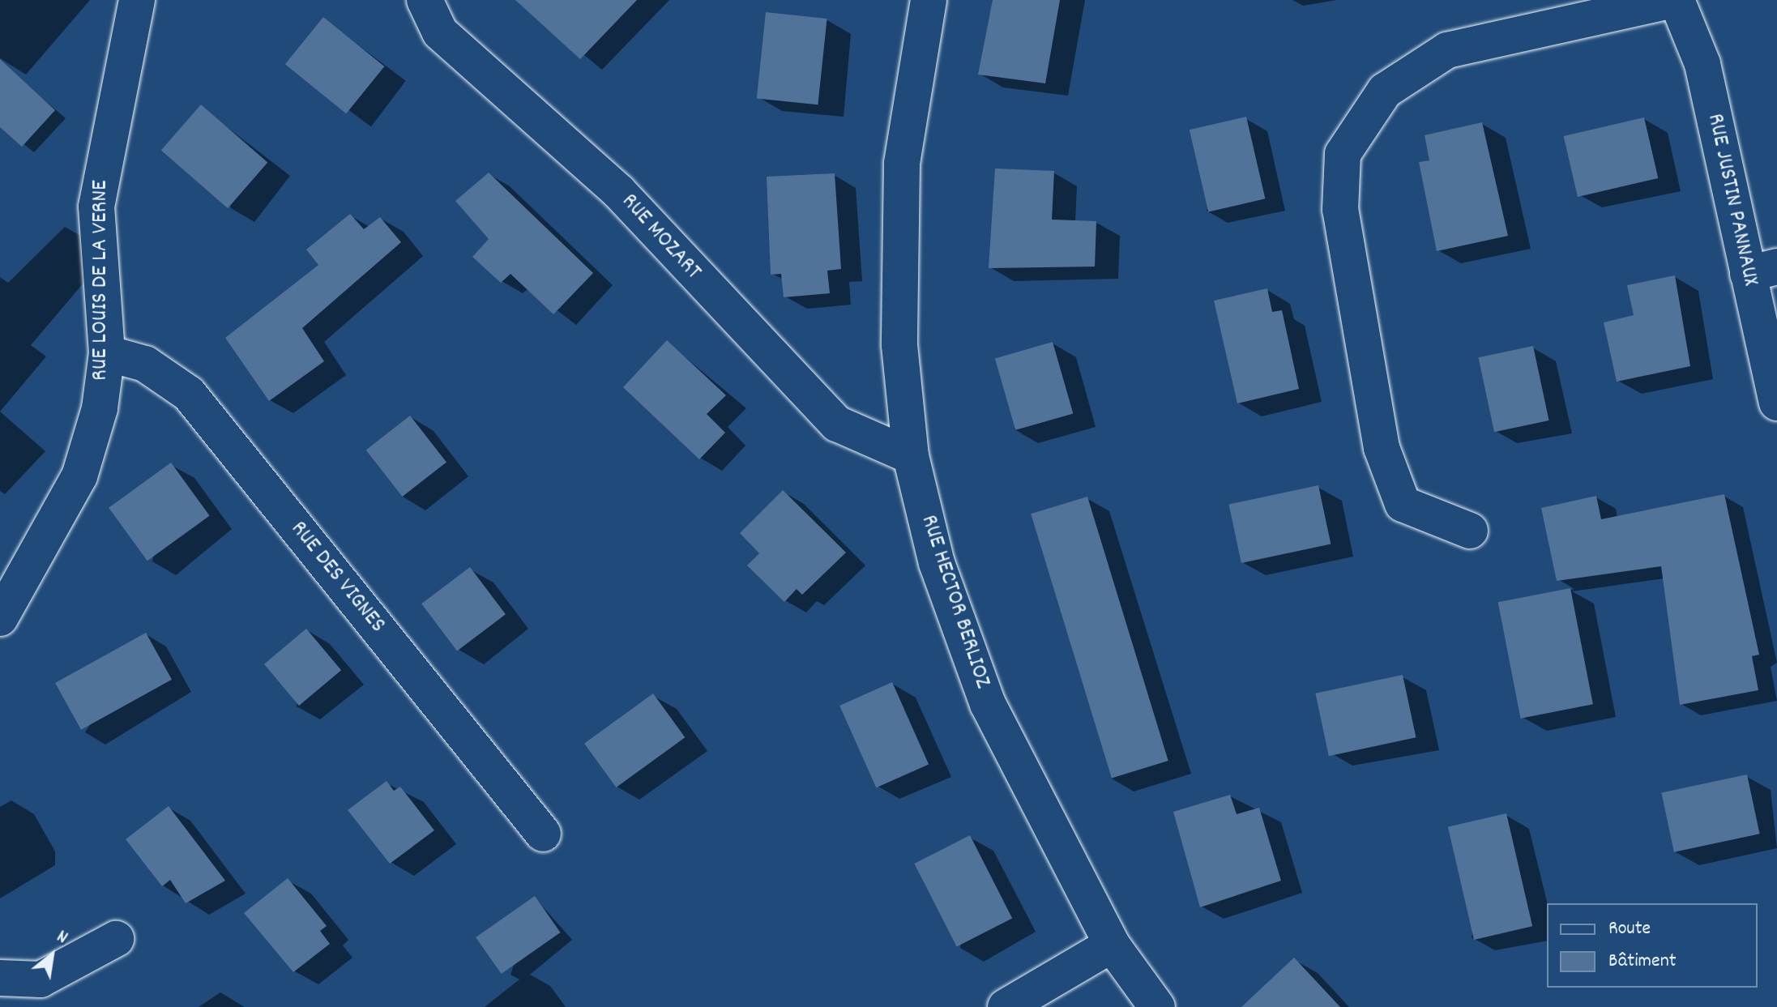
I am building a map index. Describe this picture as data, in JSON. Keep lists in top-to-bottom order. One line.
{"streets":{"street":["RUE JUSTIN PANNAUX","RUE MOZART","RUE LOUIS DE LA VERNE","RUE DES VIGNES","RUE HECTOR BERLIOZ"]},"crossings":[["RUE MOZART","RUE HECTOR BERLIOZ"],["RUE LOUIS DE LA VERNE","RUE DES VIGNES"]],"legend":["Route","Bâtiment"],"north":"top right"}
